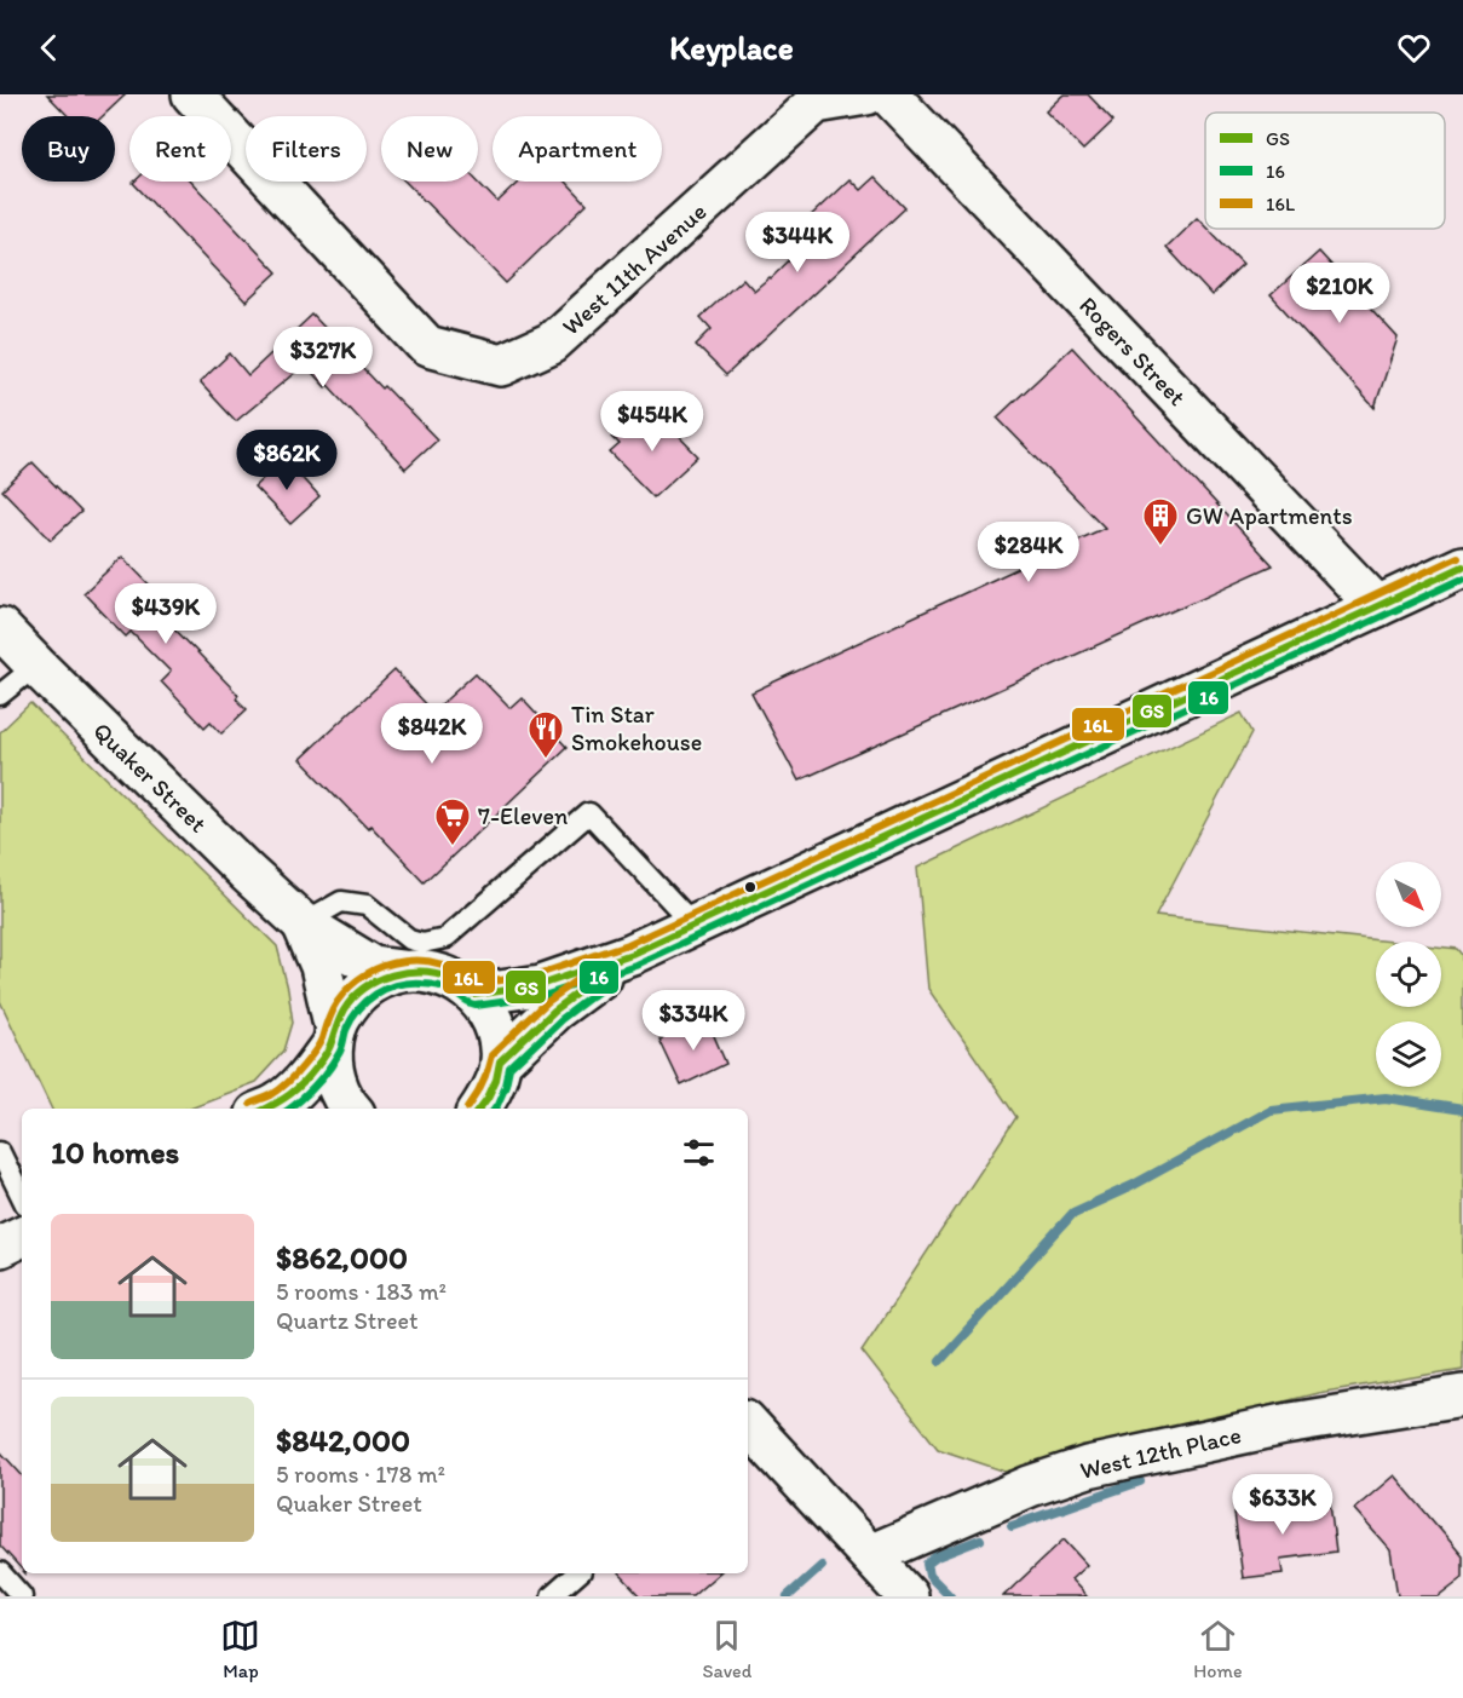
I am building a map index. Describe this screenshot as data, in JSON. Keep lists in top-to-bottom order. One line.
{"streets":{"street":["West 11th Avenue","Rogers Street","Quaker Street","West 12th Place"]},"places":{"building":["GW Apartments"],"restaurant":["Tin Star Smokehouse"],"supermarket":["7-Eleven"]},"lines":["transit line 16L","transit line GS","transit line 16"],"legend":["GS","16","16L"],"north":"bottom right","page":{"header":"Keyplace","chip":["Buy","Rent","Filters","New","Apartment"],"price":["$344K","$210K","$327K","$454K","$862K","$284K","$439K","$842K","$334K","$633K"],"heading":"10 homes","list":[{"name":"$862,000","note":"5 rooms · 183 m² · Quartz Street"},{"name":"$842,000","note":"5 rooms · 178 m² · Quaker Street"}],"tabs":["Map","Saved","Home"]}}
